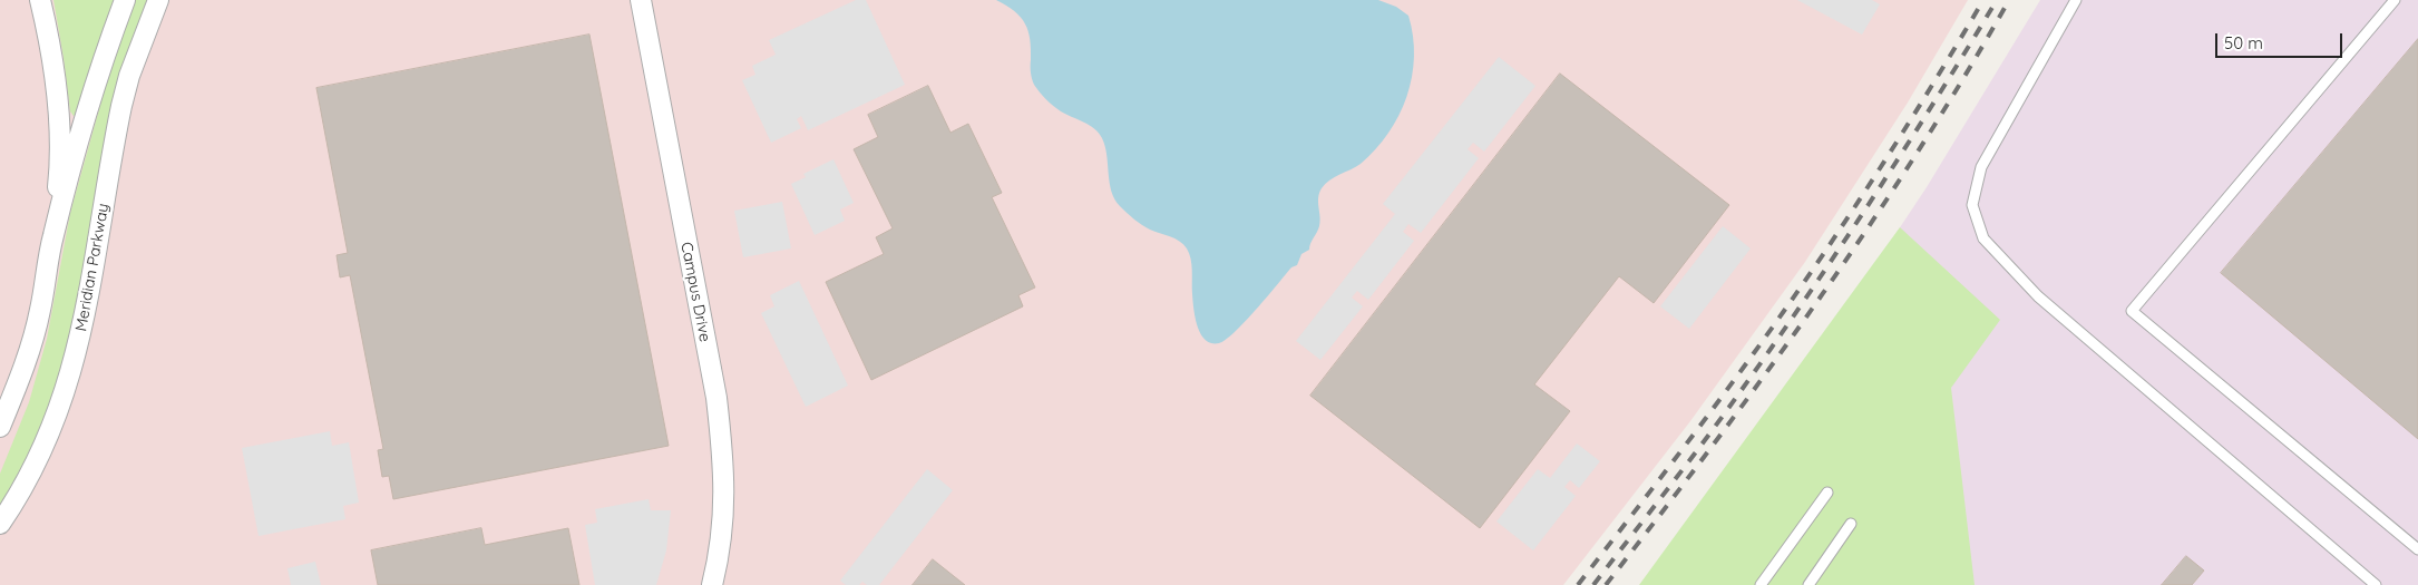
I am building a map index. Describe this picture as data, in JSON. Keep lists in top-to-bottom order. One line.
{"streets":{"street":["Meridian Parkway","Campus Drive"]},"scale_bar":"50 m"}
